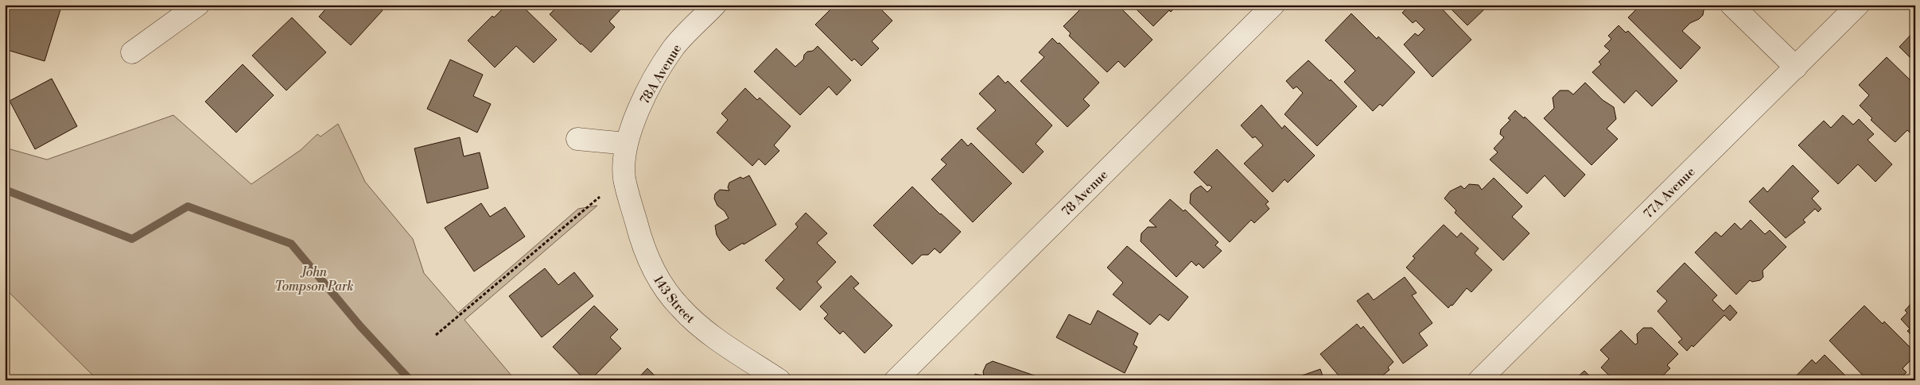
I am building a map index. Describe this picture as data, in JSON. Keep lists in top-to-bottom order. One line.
{"streets":{"street":["78A Avenue","78 Avenue","77A Avenue","143 Street"]},"crossings":[["78A Avenue","143 Street"]],"parks":["John Tompson Park"]}
